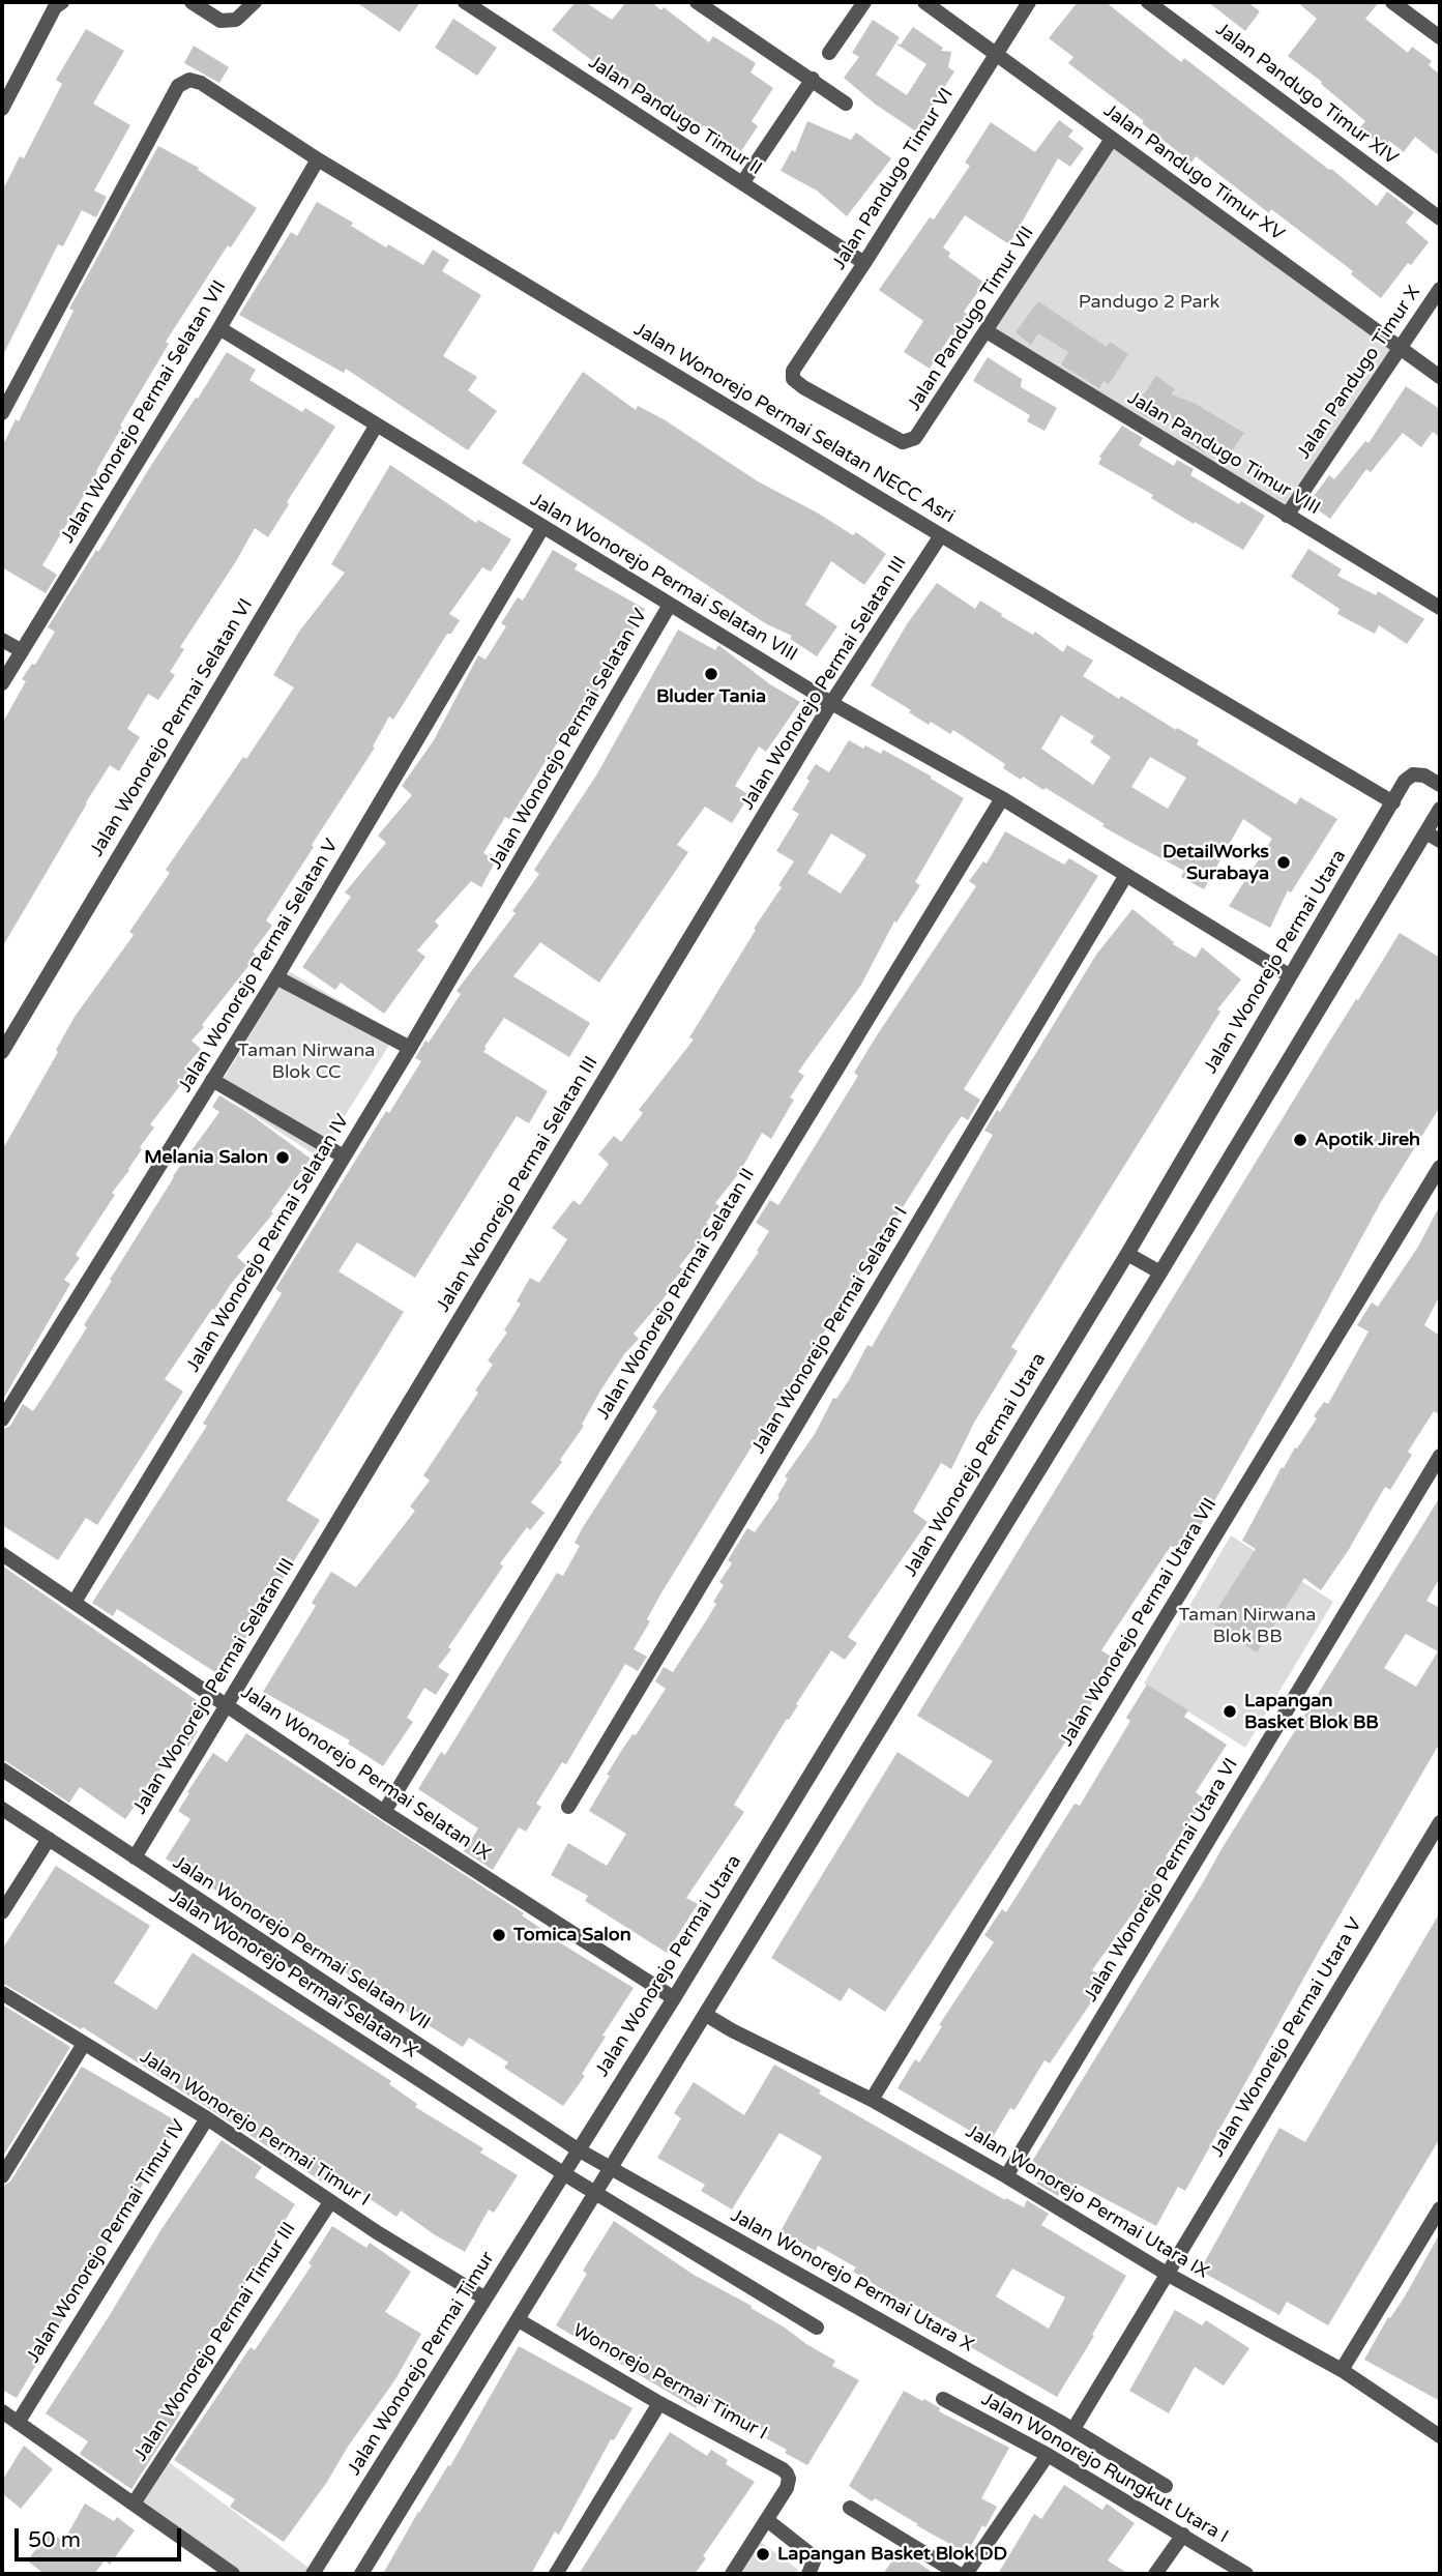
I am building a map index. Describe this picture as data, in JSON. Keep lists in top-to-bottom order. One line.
{"streets":{"street":["Jalan Pandugo Timur XIV","Jalan Pandugo Timur II","Jalan Pandugo Timur XV","Jalan Pandugo Timur VI","Jalan Pandugo Timur VII","Jalan Pandugo Timur X","Jalan Wonorejo Permai Selatan VII","Jalan Wonorejo Permai Selatan NECC Asri","Jalan Pandugo Timur VIII","Jalan Wonorejo Permai Selatan VIII","Jalan Wonorejo Permai Selatan III","Jalan Wonorejo Permai Selatan VI","Jalan Wonorejo Permai Selatan IV","Jalan Wonorejo Permai Utara","Jalan Wonorejo Permai Selatan V","Jalan Wonorejo Permai Selatan II","Jalan Wonorejo Permai Selatan I","Jalan Wonorejo Permai Utara VII","Jalan Wonorejo Permai Selatan IX","Jalan Wonorejo Permai Utara VI","Jalan Wonorejo Permai Selatan X","Jalan Wonorejo Permai Utara V","Jalan Wonorejo Permai Timur I","Jalan Wonorejo Permai Utara IX","Jalan Wonorejo Permai Timur IV","Jalan Wonorejo Permai Utara X","Jalan Wonorejo Permai Timur III","Jalan Wonorejo Permai Timur","Wonorejo Permai Timur I","Jalan Wonorejo Rungkut Utara I"]},"crossings":[["Jalan Pandugo Timur II","Jalan Pandugo Timur VI"],["Jalan Pandugo Timur XV","Jalan Pandugo Timur VI"],["Jalan Pandugo Timur XV","Jalan Pandugo Timur VII"],["Jalan Pandugo Timur XV","Jalan Pandugo Timur X"],["Jalan Pandugo Timur VI","Jalan Pandugo Timur VII"],["Jalan Pandugo Timur VII","Jalan Pandugo Timur VIII"],["Jalan Pandugo Timur X","Jalan Pandugo Timur VIII"],["Jalan Wonorejo Permai Selatan VII","Jalan Wonorejo Permai Selatan NECC Asri"],["Jalan Wonorejo Permai Selatan VII","Jalan Wonorejo Permai Selatan VIII"],["Jalan Wonorejo Permai Selatan VII","Jalan Wonorejo Permai Selatan III"],["Jalan Wonorejo Permai Selatan VII","Jalan Wonorejo Permai Utara"],["Jalan Wonorejo Permai Selatan VII","Jalan Wonorejo Permai Utara X"],["Jalan Wonorejo Permai Selatan NECC Asri","Jalan Wonorejo Permai Selatan III"],["Jalan Wonorejo Permai Selatan NECC Asri","Jalan Wonorejo Permai Utara"],["Jalan Wonorejo Permai Selatan VIII","Jalan Wonorejo Permai Selatan III"],["Jalan Wonorejo Permai Selatan VIII","Jalan Wonorejo Permai Selatan VI"],["Jalan Wonorejo Permai Selatan VIII","Jalan Wonorejo Permai Selatan IV"],["Jalan Wonorejo Permai Selatan VIII","Jalan Wonorejo Permai Utara"],["Jalan Wonorejo Permai Selatan VIII","Jalan Wonorejo Permai Selatan V"],["Jalan Wonorejo Permai Selatan VIII","Jalan Wonorejo Permai Selatan II"],["Jalan Wonorejo Permai Selatan VIII","Jalan Wonorejo Permai Selatan I"],["Jalan Wonorejo Permai Selatan III","Jalan Wonorejo Permai Selatan IX"],["Jalan Wonorejo Permai Selatan IV","Jalan Wonorejo Permai Selatan IX"],["Jalan Wonorejo Permai Utara","Jalan Wonorejo Permai Selatan IX"],["Jalan Wonorejo Permai Utara","Jalan Wonorejo Permai Selatan X"],["Jalan Wonorejo Permai Utara","Jalan Wonorejo Permai Timur"],["Jalan Wonorejo Permai Selatan II","Jalan Wonorejo Permai Selatan IX"],["Jalan Wonorejo Permai Utara VII","Jalan Wonorejo Permai Utara IX"],["Jalan Wonorejo Permai Utara VI","Jalan Wonorejo Permai Utara IX"],["Jalan Wonorejo Permai Selatan X","Jalan Wonorejo Permai Timur"],["Jalan Wonorejo Permai Utara V","Jalan Wonorejo Permai Utara IX"],["Jalan Wonorejo Permai Timur I","Jalan Wonorejo Permai Timur IV"],["Jalan Wonorejo Permai Timur I","Jalan Wonorejo Permai Timur III"],["Jalan Wonorejo Permai Timur I","Jalan Wonorejo Permai Timur"]],"parks":["Pandugo 2 Park","Taman Nirwana Blok CC","Taman Nirwana Blok BB"],"places":["Bluder Tania","DetailWorks Surabaya","Apotik Jireh","Melania Salon","Lapangan Basket Blok BB","Tomica Salon","Lapangan Basket Blok DD"],"scale_bar":"50 m"}
